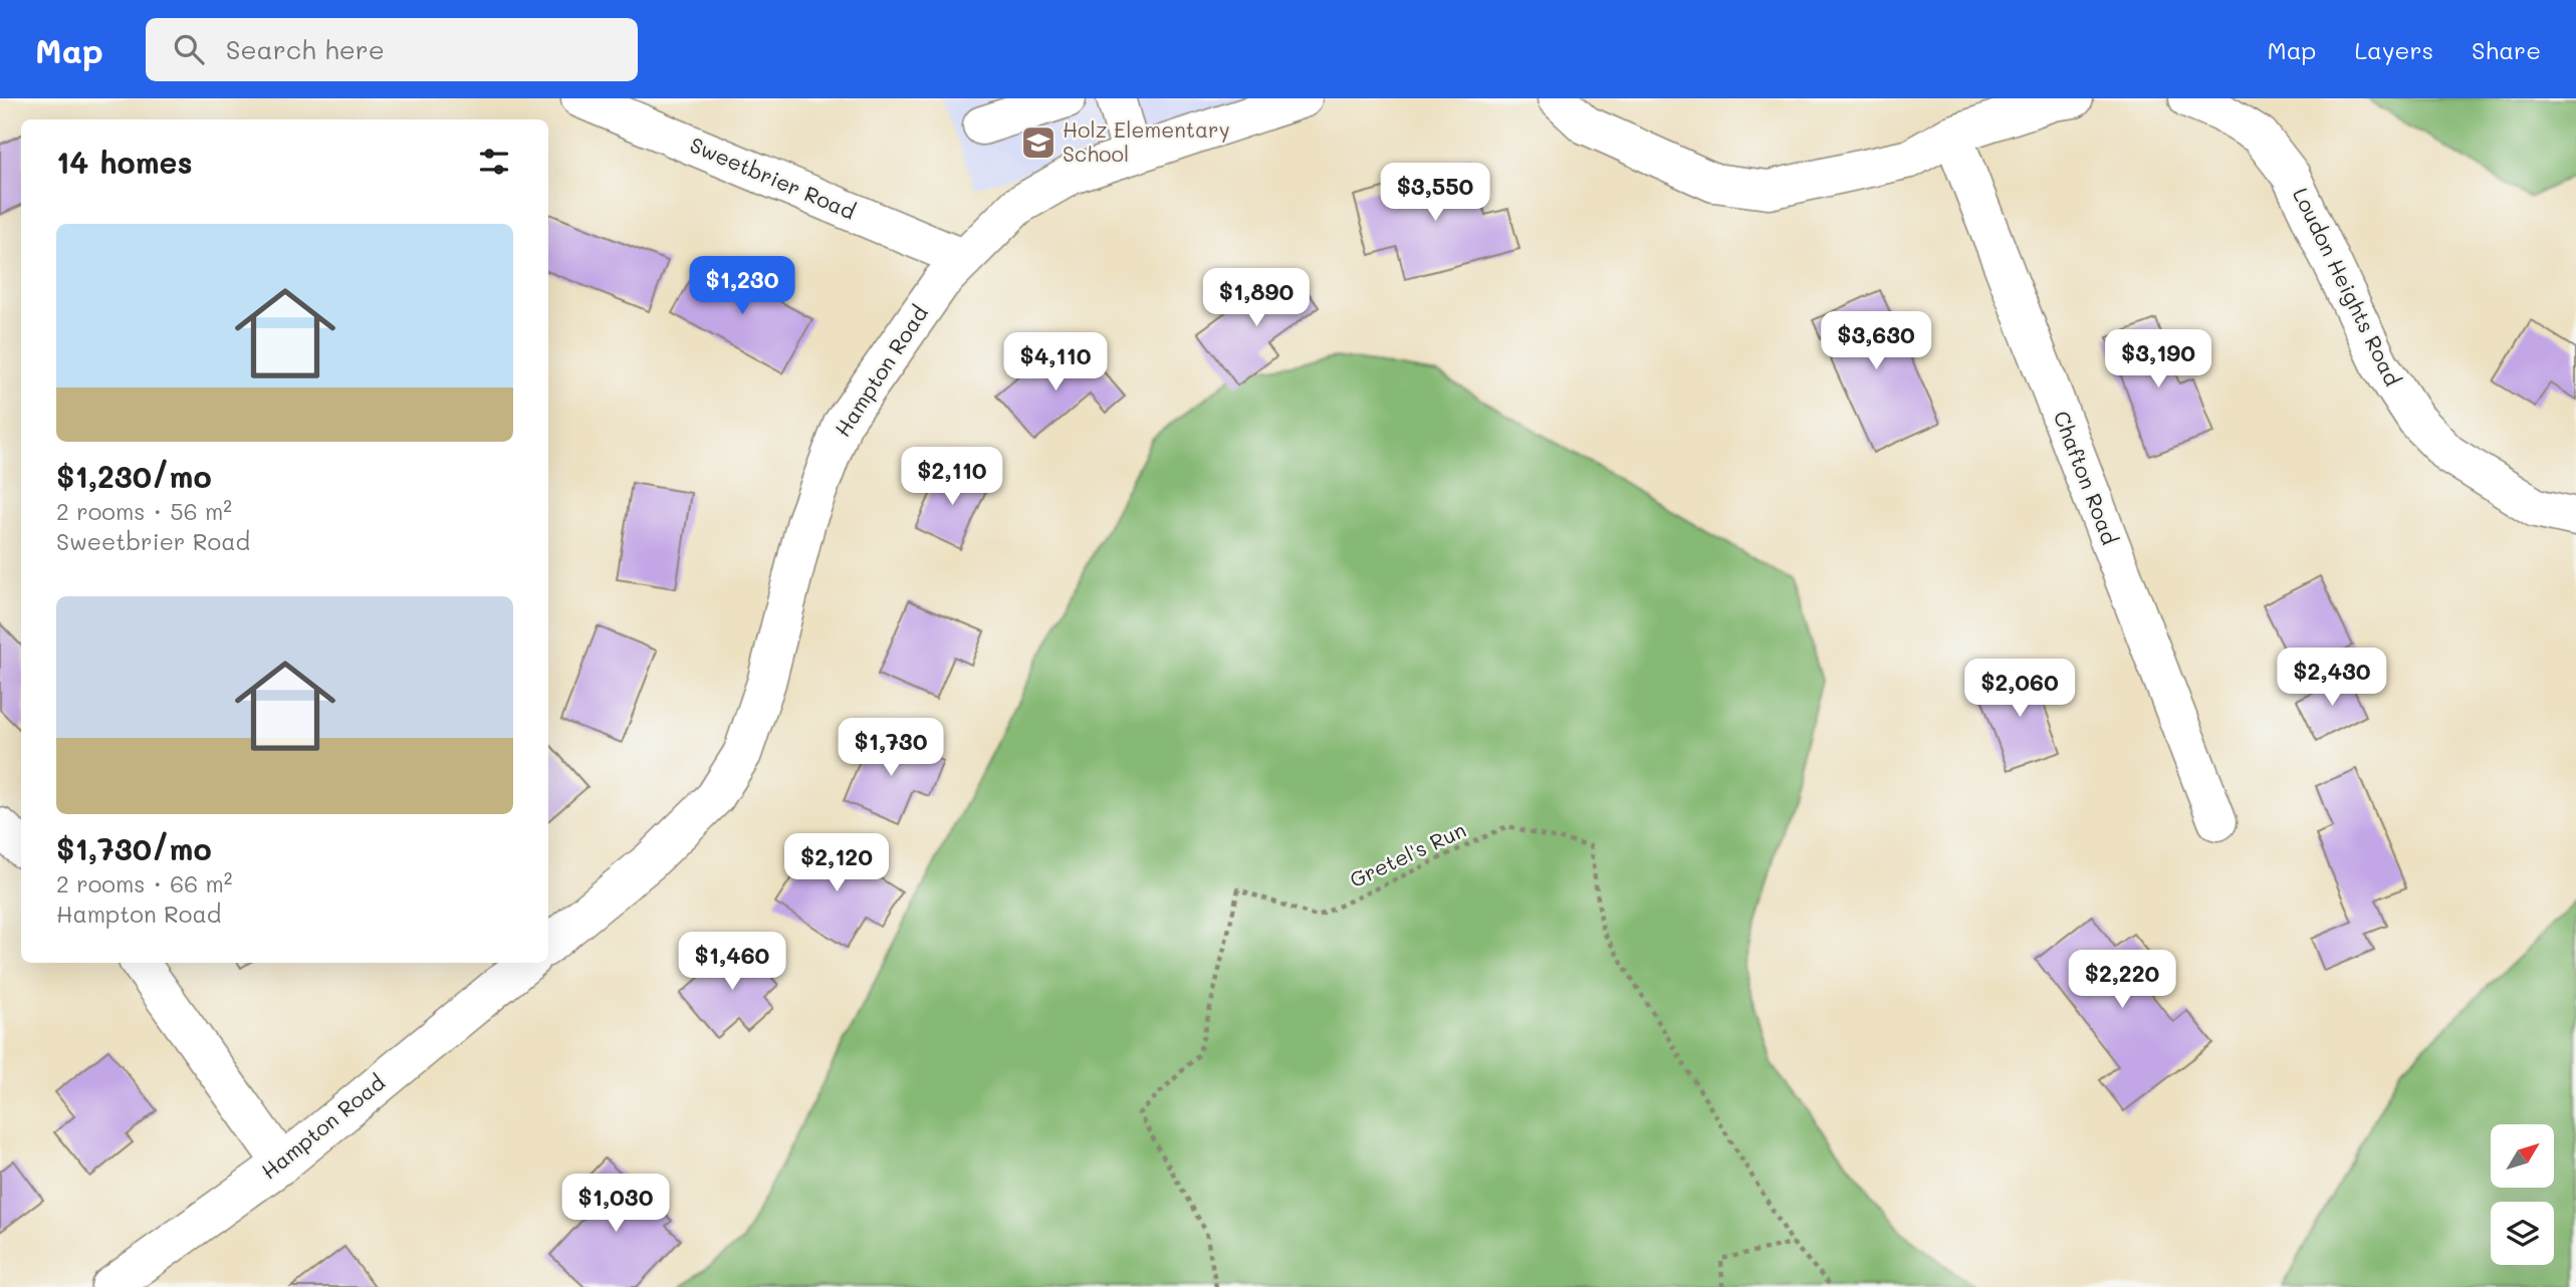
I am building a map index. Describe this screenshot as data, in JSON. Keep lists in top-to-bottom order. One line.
{"streets":{"street":["Sweetbrier Road","Loudon Heights Road","Hampton Road","Chafton Road"],"path":["Gretel's Run"]},"crossings":[["Sweetbrier Road","Hampton Road"]],"places":{"school or university":["Holz Elementary School"]},"north":"top right","page":{"header":"Map","search":"Search here","nav":["Map","Layers","Share"],"heading":"14 homes","price":["$3,550","$1,230","$1,890","$3,630","$3,190","$4,110","$2,110","$2,430","$2,060","$1,730","$2,120","$1,460","$2,220","$1,030"],"list":[{"name":"$1,230/mo","note":"2 rooms · 56 m² · Sweetbrier Road"},{"name":"$1,730/mo","note":"2 rooms · 66 m² · Hampton Road"}]}}
